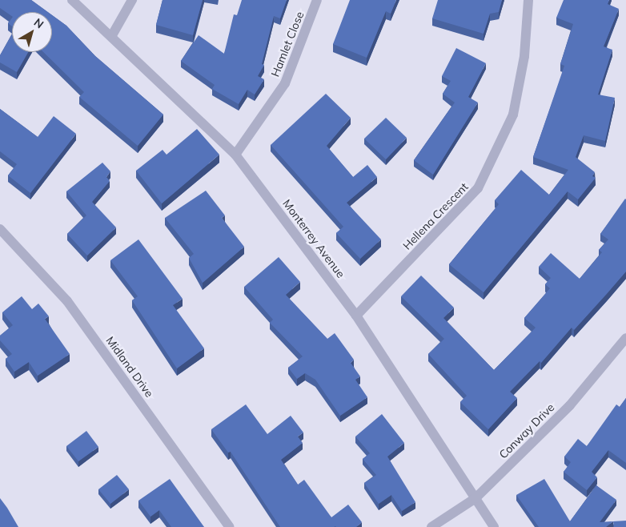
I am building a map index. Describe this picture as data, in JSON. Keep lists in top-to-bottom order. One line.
{"streets":{"street":["Hamlet Close","Hellena Crescent","Monterrey Avenue","Midland Drive","Conway Drive"]},"crossings":[["Hamlet Close","Monterrey Avenue"],["Hellena Crescent","Monterrey Avenue"],["Monterrey Avenue","Conway Drive"]],"north":"top right"}
